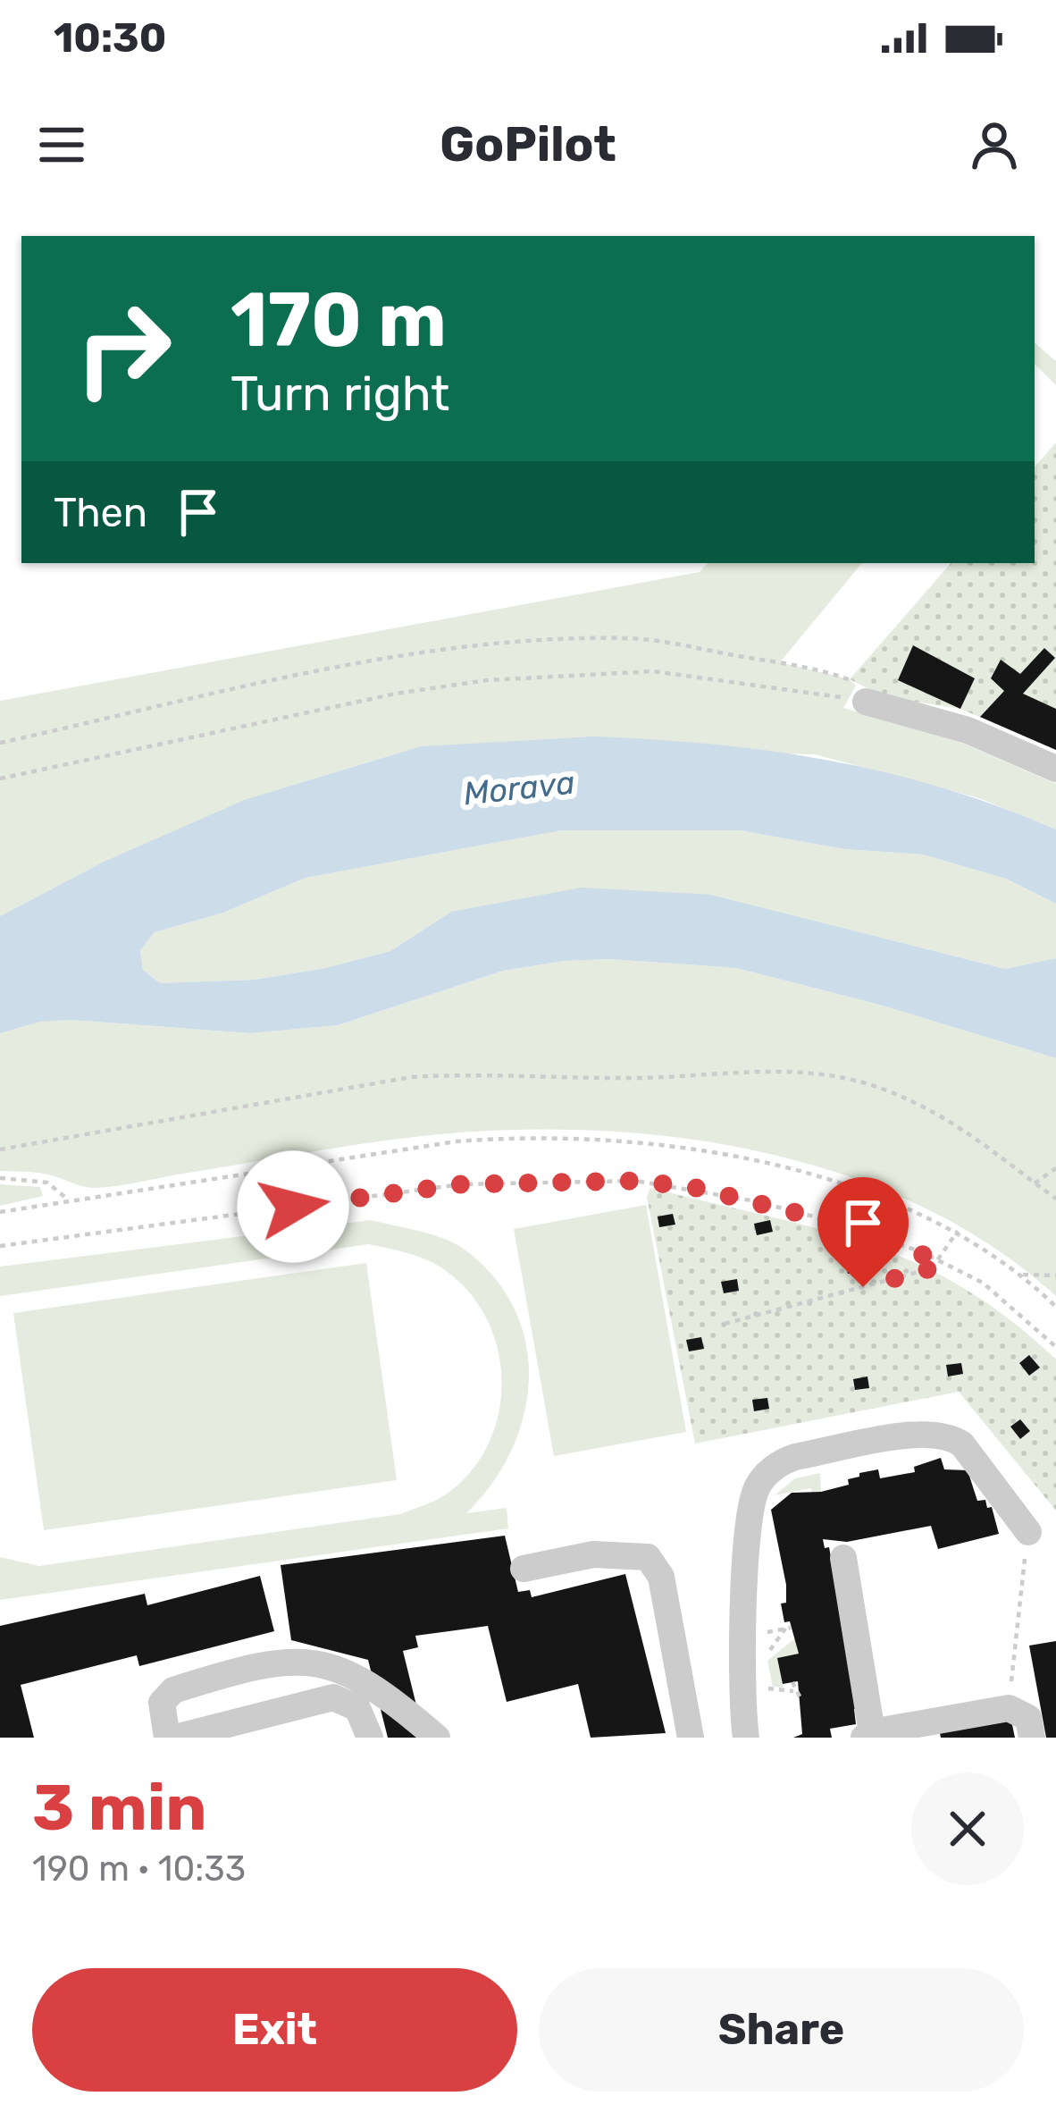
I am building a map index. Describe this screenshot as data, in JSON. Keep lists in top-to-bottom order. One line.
{"water":["Morava"],"page":{"status":"10:30","header":"GoPilot","turn":["170 m","Turn right"],"then":"Then","heading":["3 min","190 m · 10:33"],"buttons":["Exit","Share"]}}
